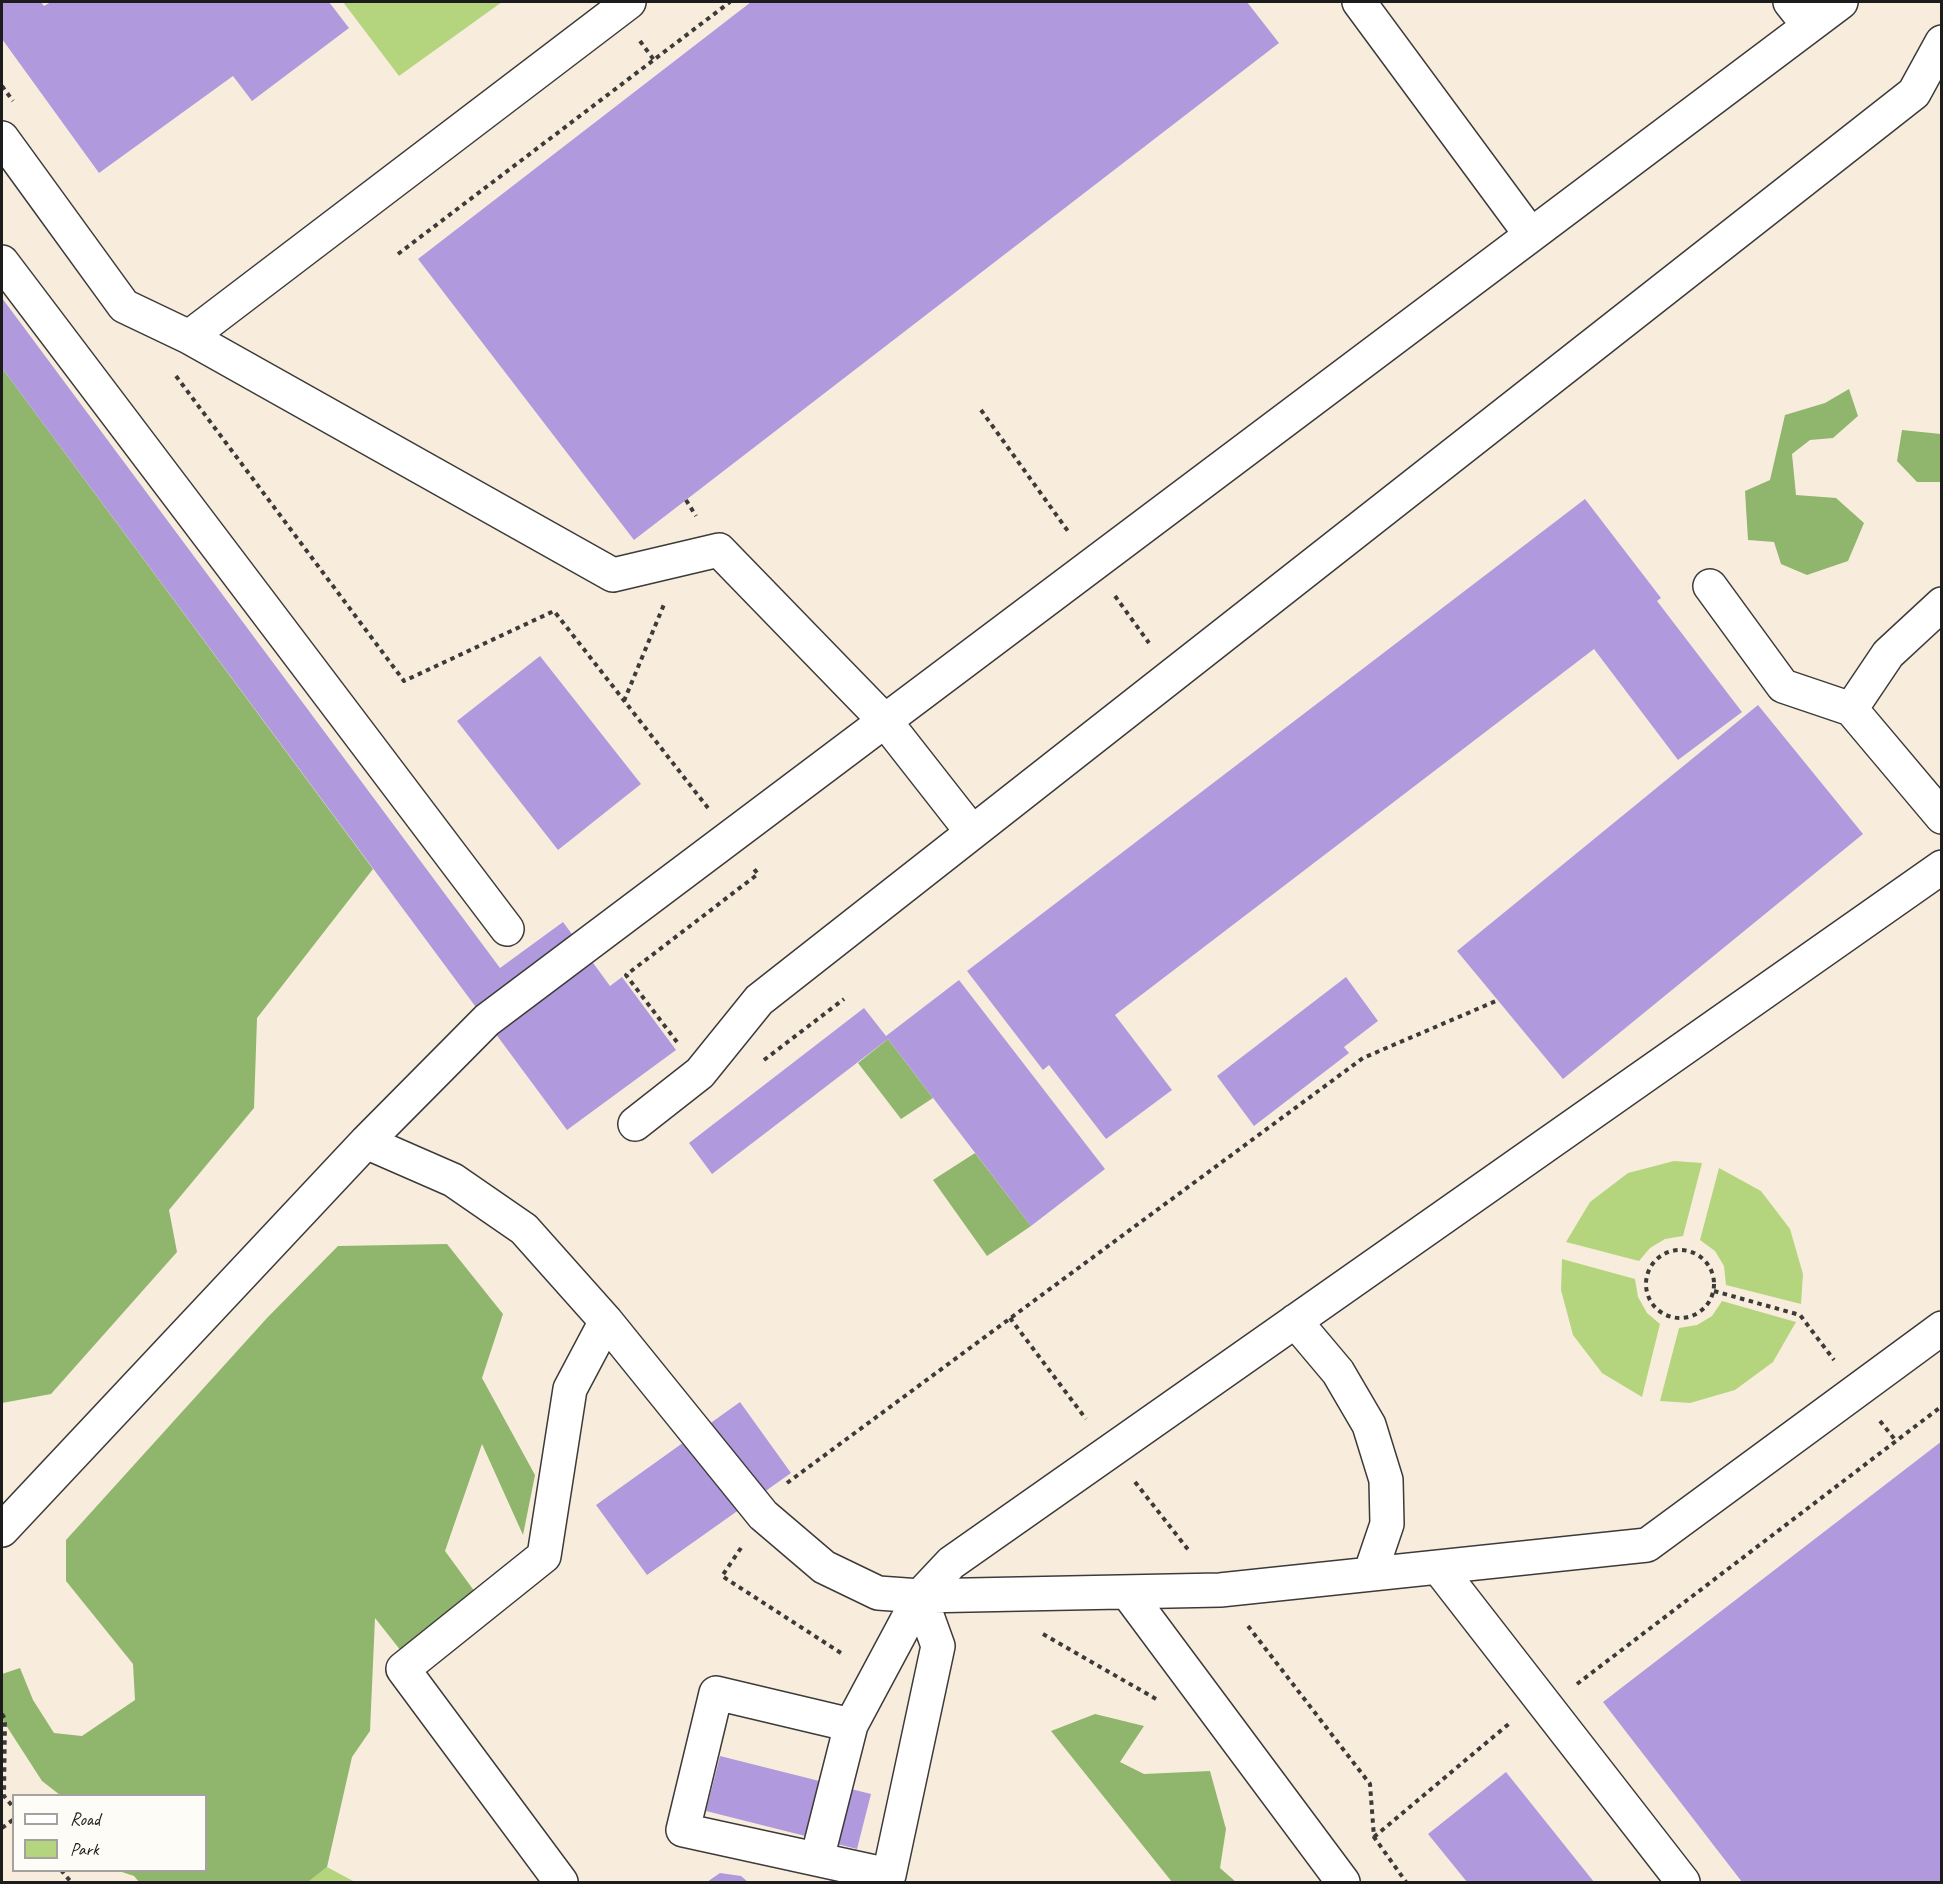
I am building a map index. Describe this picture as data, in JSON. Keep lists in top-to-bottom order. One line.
{"legend":["Road","Park"]}
